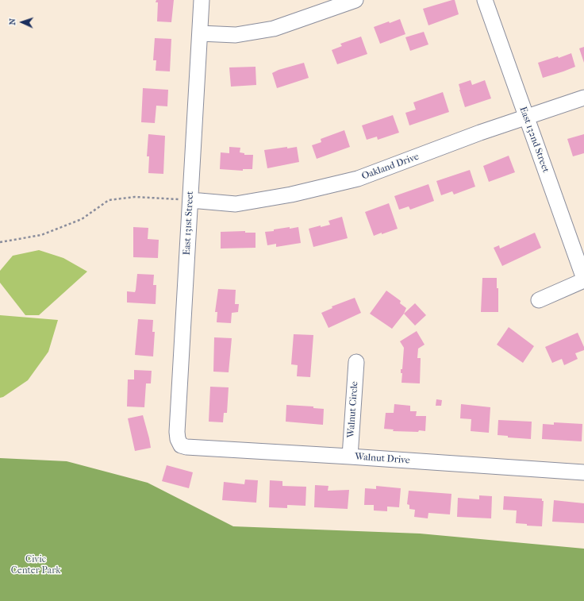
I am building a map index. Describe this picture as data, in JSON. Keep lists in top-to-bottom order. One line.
{"streets":{"street":["East 132nd Street","Oakland Drive","East 131st Street","Walnut Circle","Walnut Drive"]},"crossings":[["East 132nd Street","Oakland Drive"],["Oakland Drive","East 131st Street"],["East 131st Street","Walnut Drive"],["Walnut Circle","Walnut Drive"]],"parks":["Civic Center Park"],"north":"left"}
